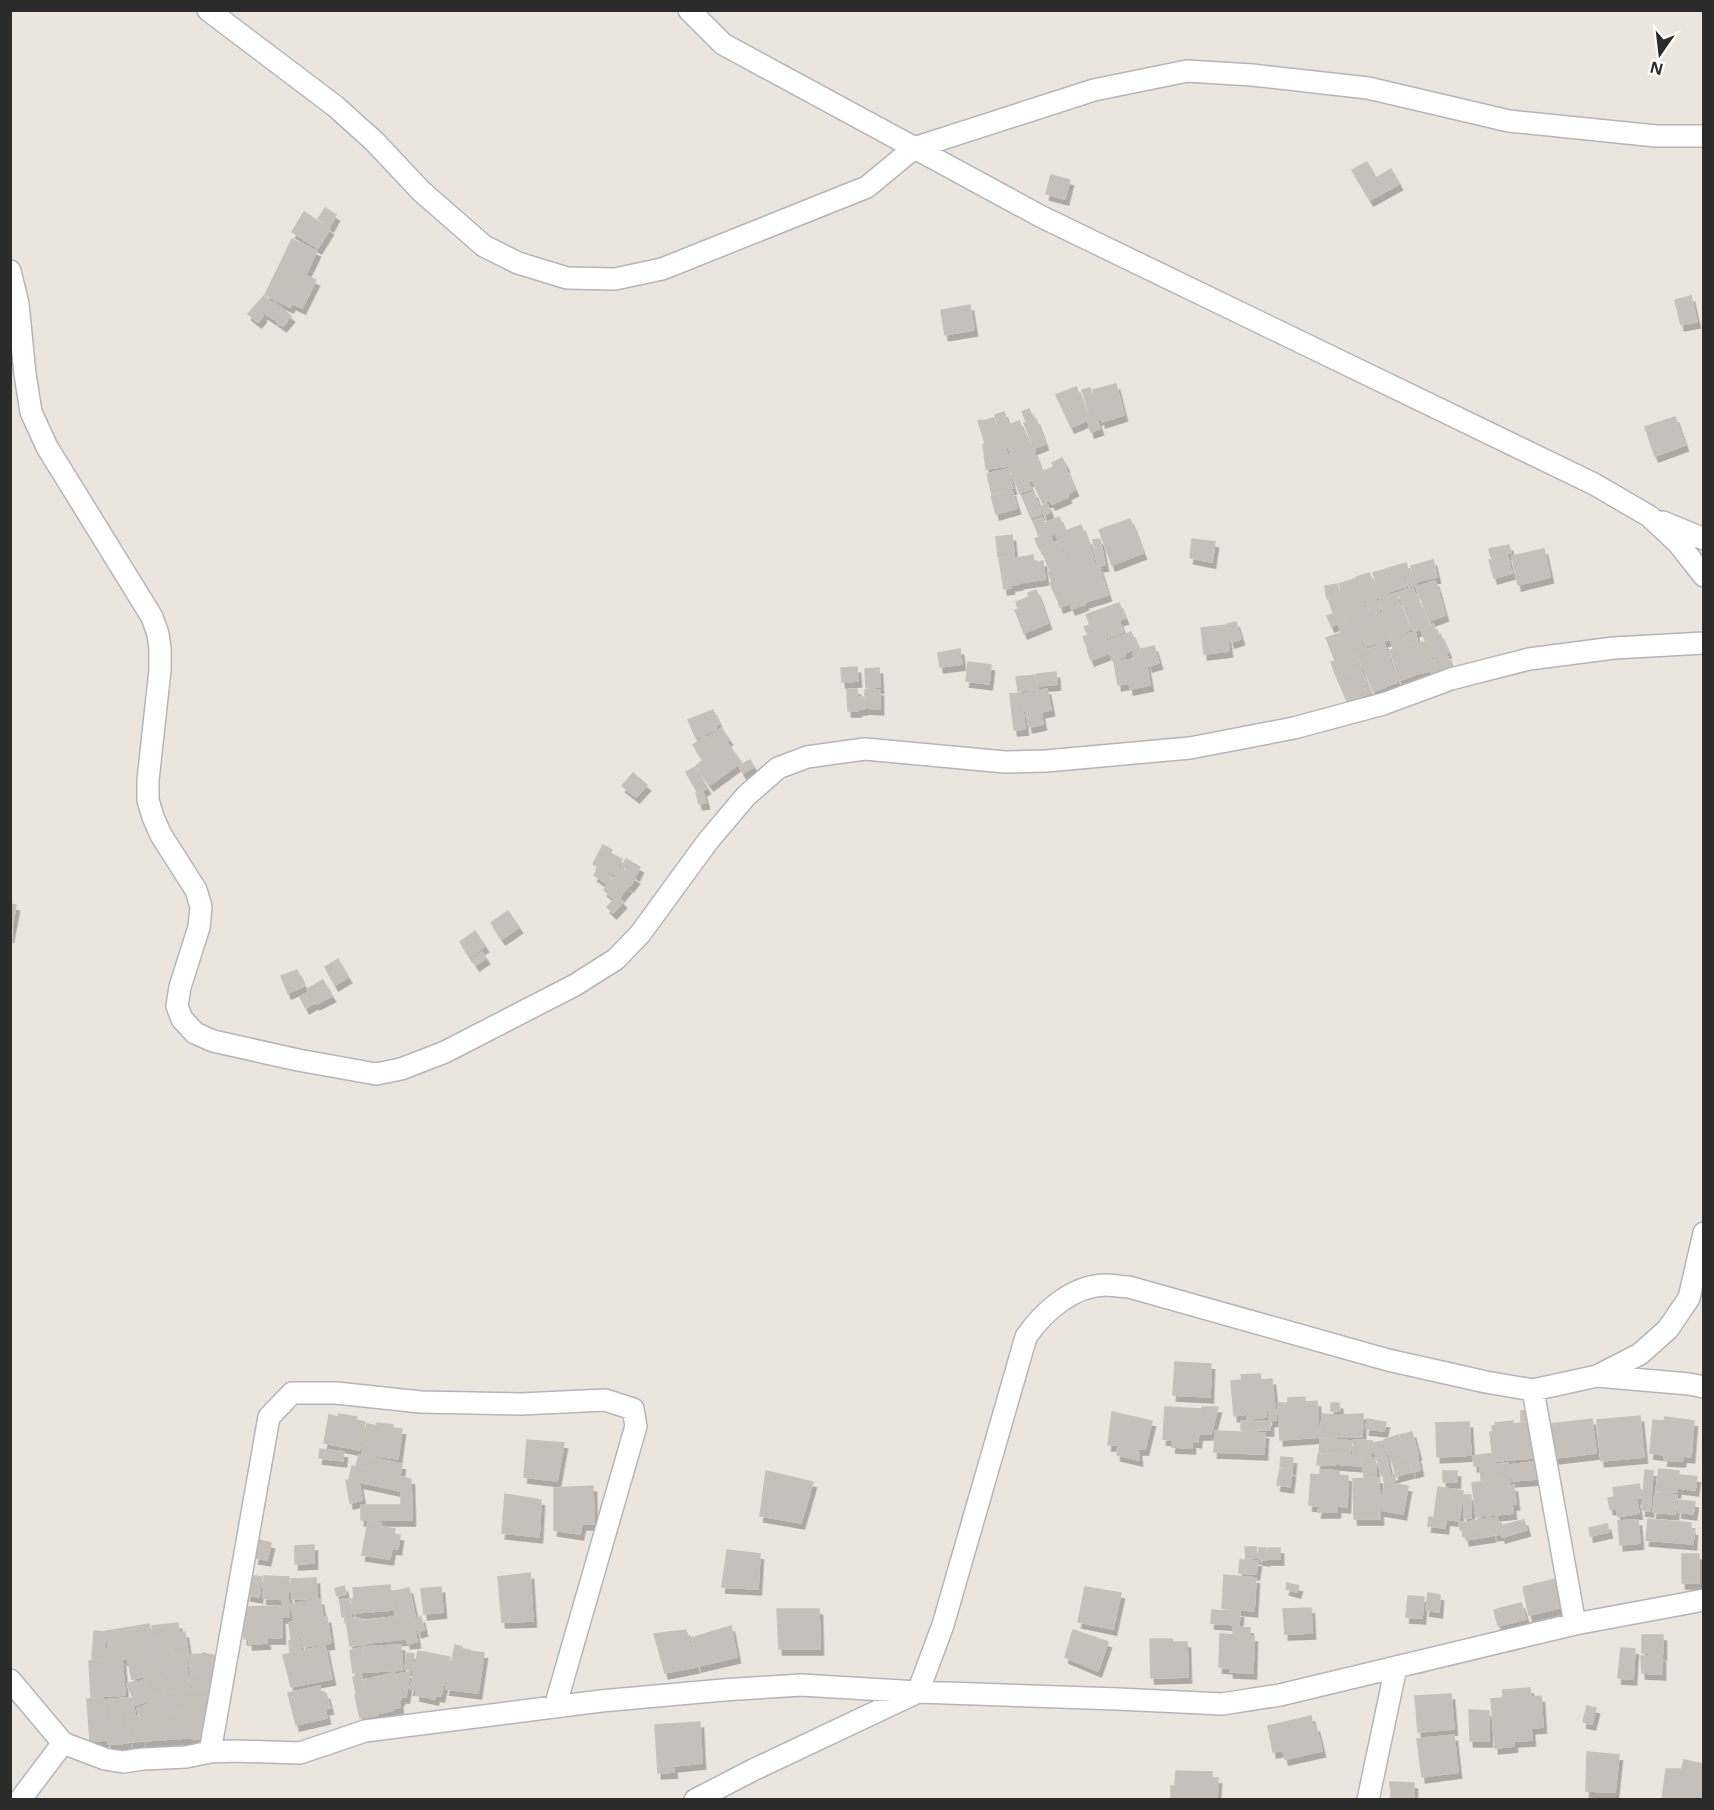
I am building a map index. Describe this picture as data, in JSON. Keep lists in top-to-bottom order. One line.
{"north":"bottom"}
